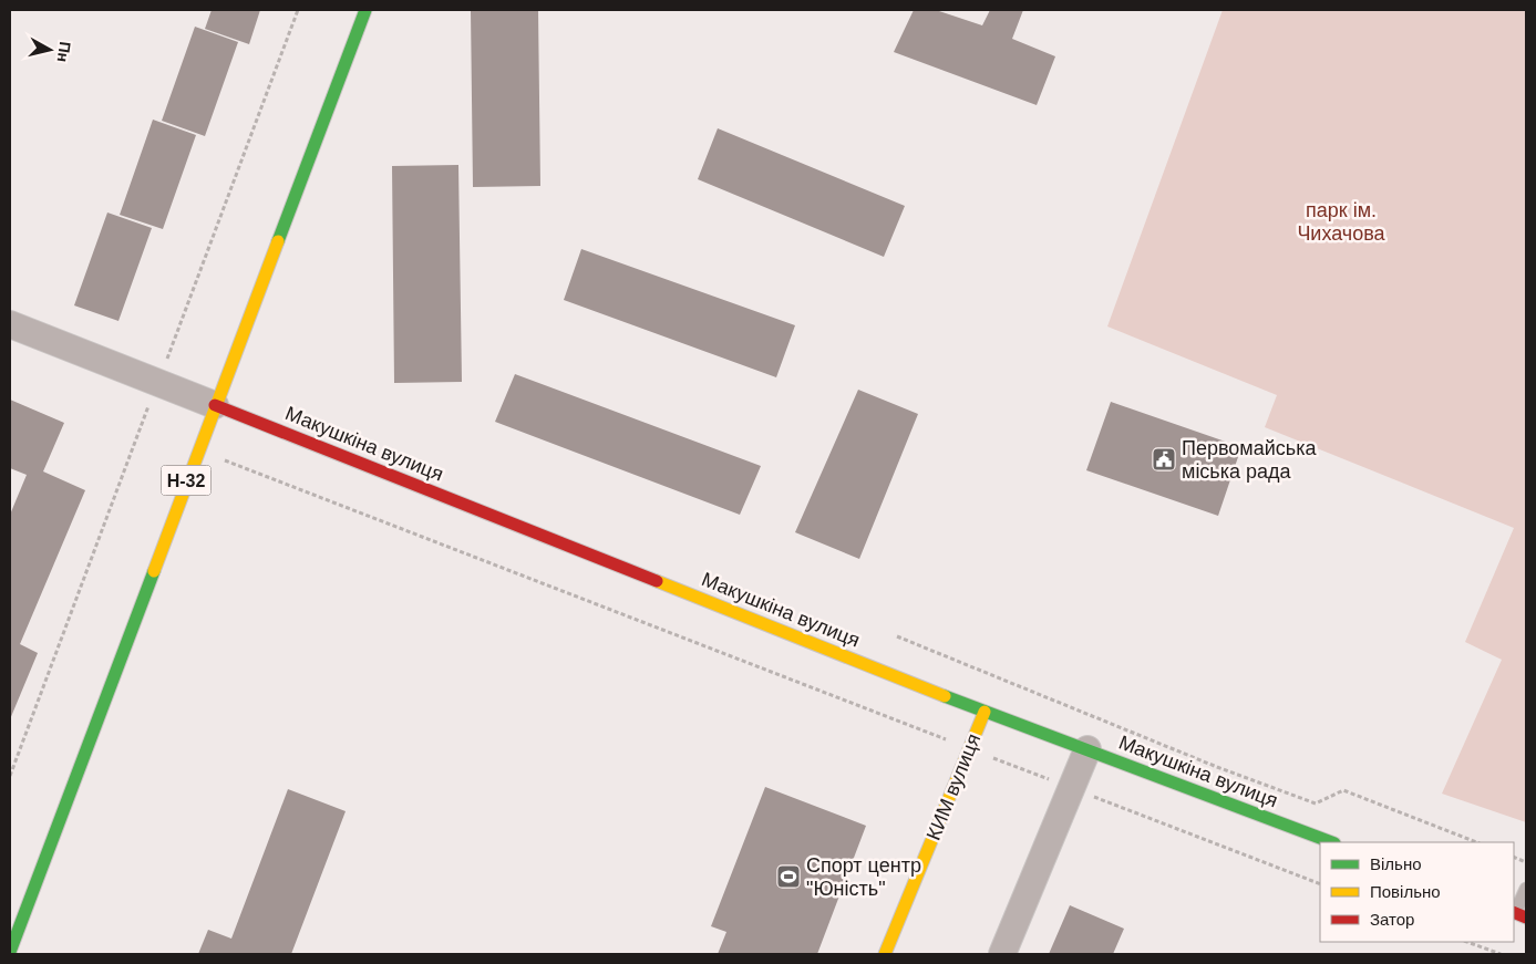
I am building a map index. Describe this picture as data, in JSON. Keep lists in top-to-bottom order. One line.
{"streets":{"street":["Макушкіна вулиця","Н-32","КИМ вулиця"]},"crossings":[["Макушкіна вулиця","Н-32"],["Макушкіна вулиця","КИМ вулиця"]],"parks":["парк ім. Чихачова"],"places":{"public building":["Первомайська міська рада"],"sports":["Спорт центр \"Юність\""]},"legend":["Вільно","Повільно","Затор"],"north":"right"}
